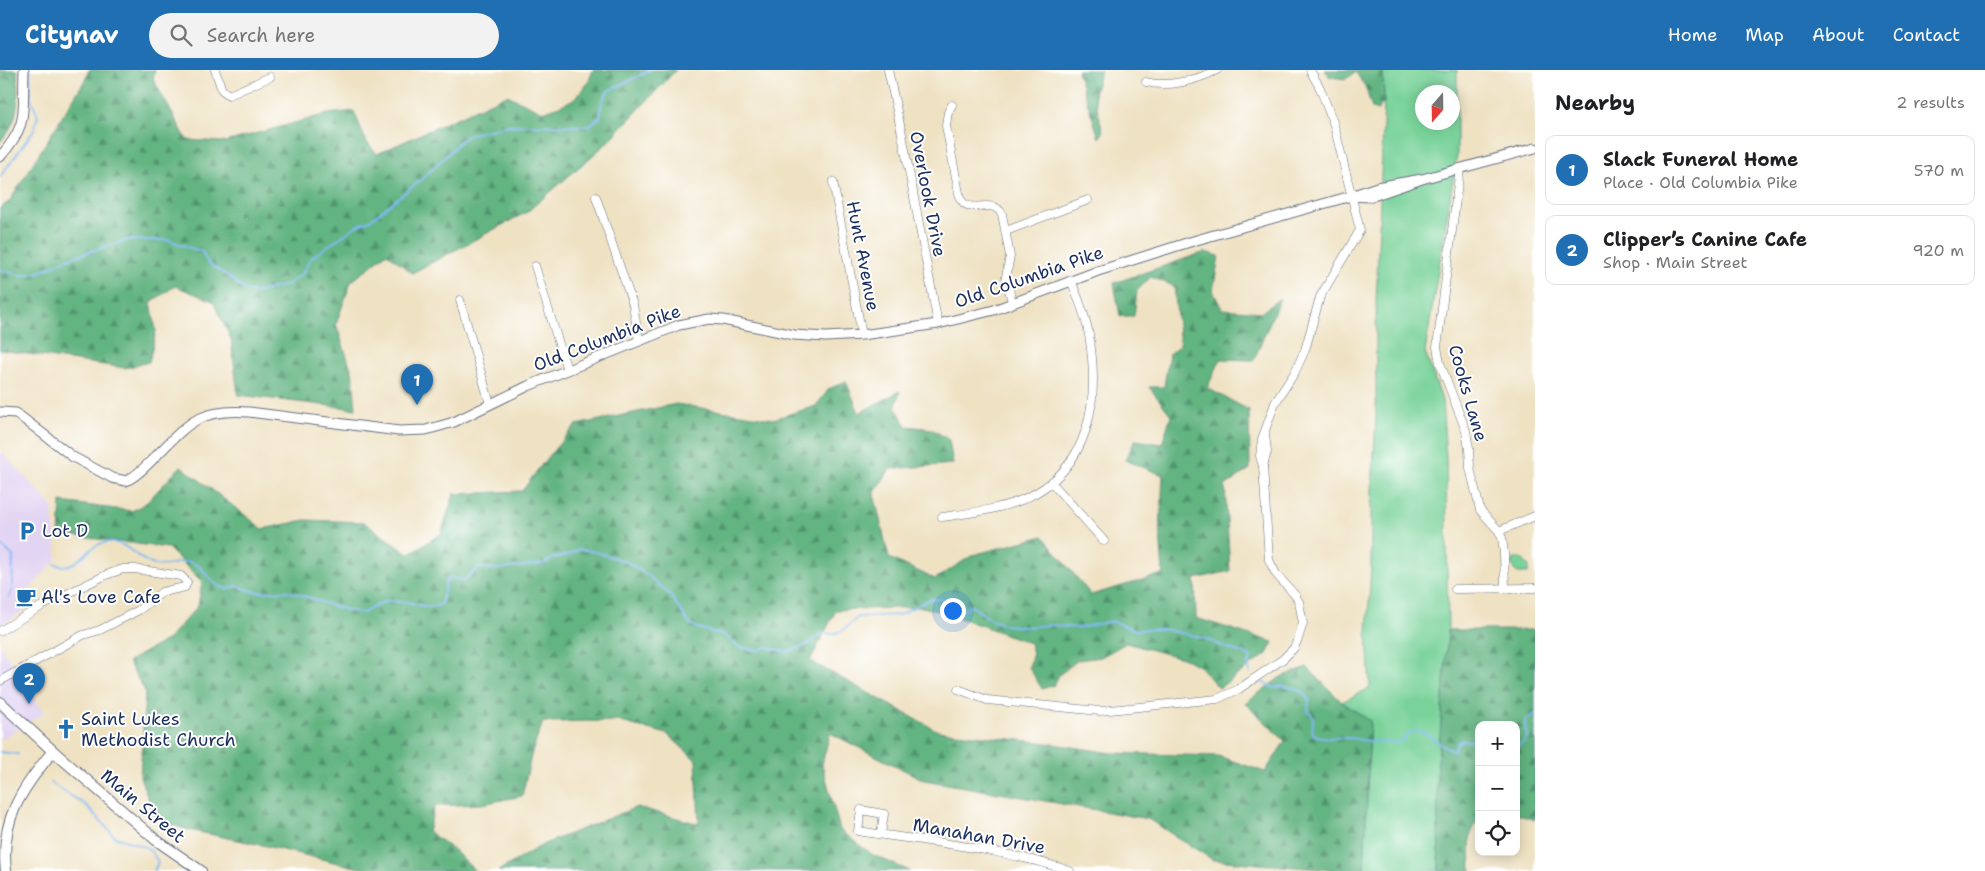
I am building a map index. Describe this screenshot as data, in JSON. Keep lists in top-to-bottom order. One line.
{"streets":{"main road":["Main Street"],"street":["Overlook Drive","Hunt Avenue","Old Columbia Pike","Cooks Lane","Manahan Drive"]},"crossings":[["Overlook Drive","Old Columbia Pike"],["Hunt Avenue","Old Columbia Pike"],["Old Columbia Pike","Cooks Lane"]],"places":{"parking":["Lot D"],"cafe":["Al's Love Cafe"],"church":["Saint Lukes Methodist Church"]},"north":"bottom","page":{"header":"Citynav","search":"Search here","nav":["Home","Map","About","Contact"],"heading":["Nearby","2 results"],"list":[{"mark":"1","name":"Slack Funeral Home","note":"Place · Old Columbia Pike","value":"570 m"},{"mark":"2","name":"Clipper’s Canine Cafe","note":"Shop · Main Street","value":"920 m"}],"pins":["1","2"],"map_buttons":["+","−"]}}
